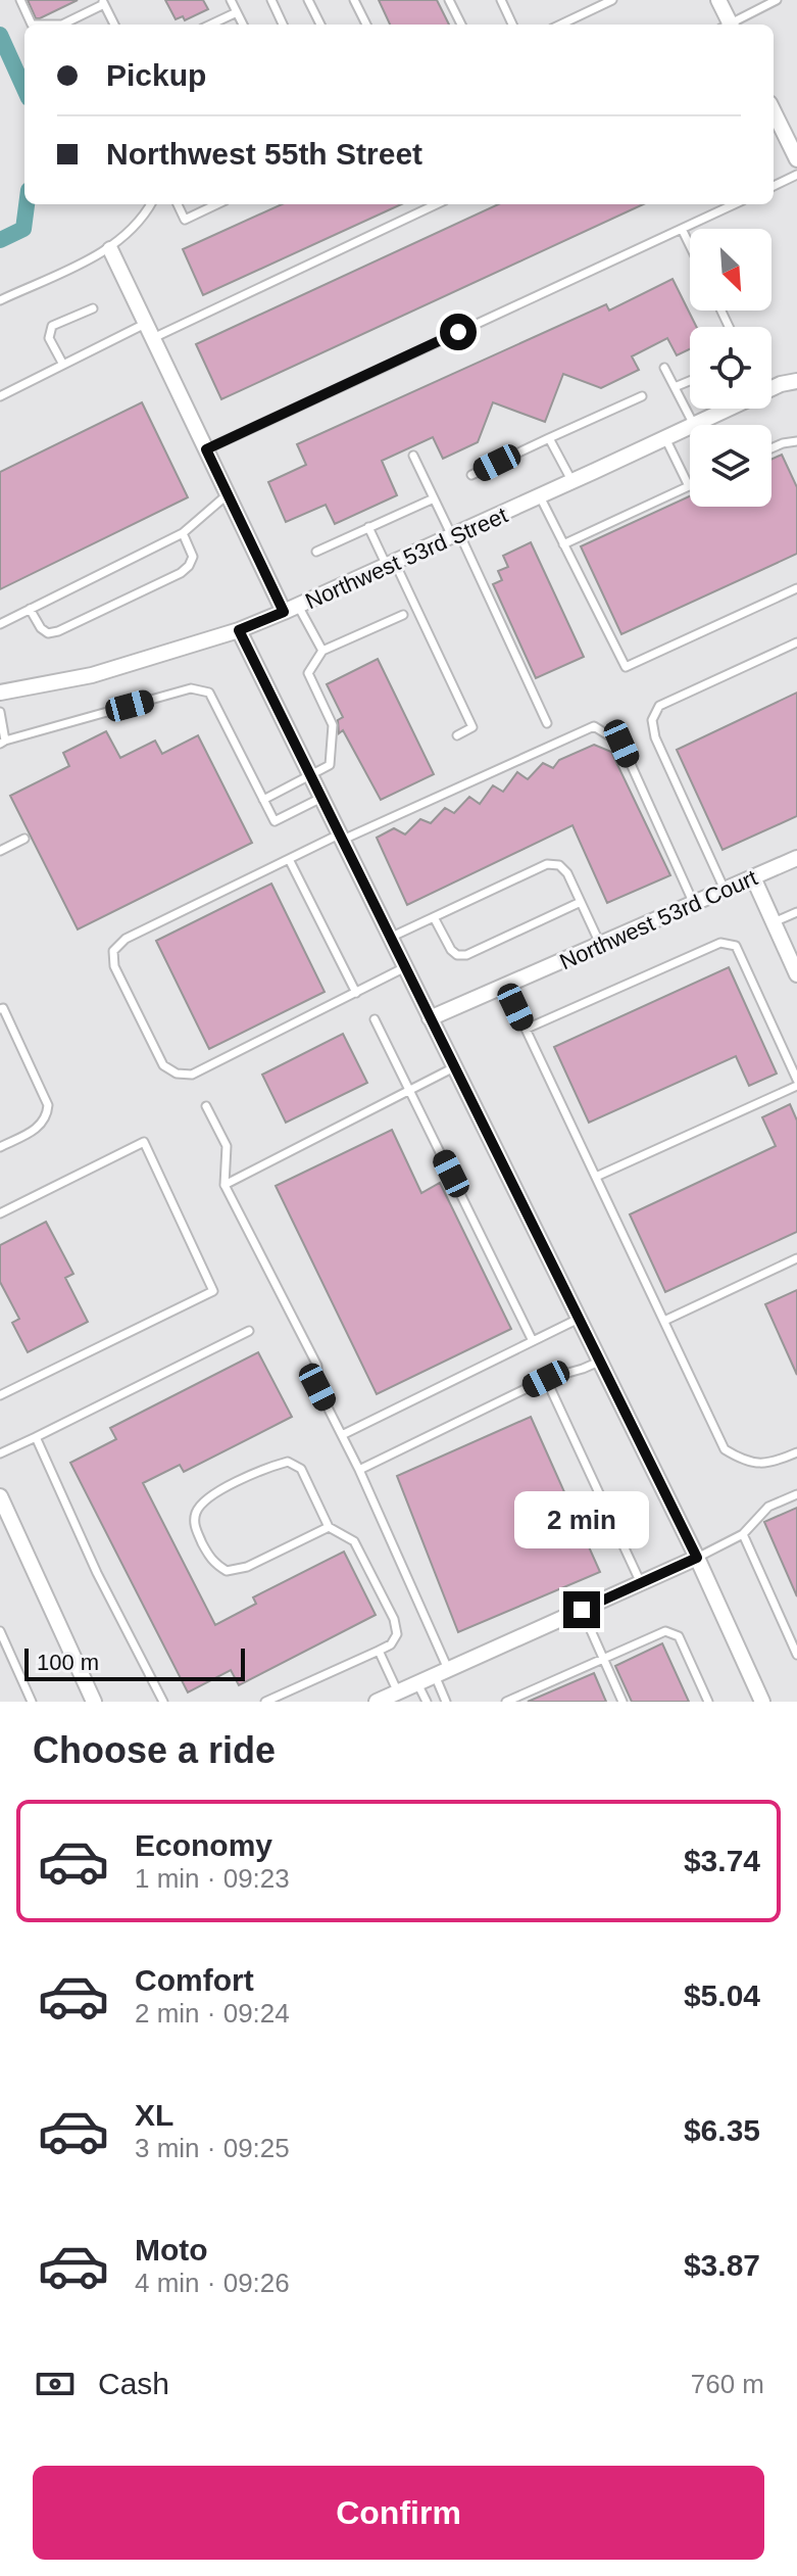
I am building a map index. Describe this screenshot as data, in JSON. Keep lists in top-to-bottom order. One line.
{"streets":{"street":["Northwest 53rd Street","Northwest 53rd Court"]},"scale_bar":"100 m","north":"bottom right","page":{"banner":["Pickup","Northwest 55th Street"],"bubble":"2 min","scale":"100 m","heading":"Choose a ride","list":[{"name":"Economy","note":"1 min · 09:23","value":"$3.74"},{"name":"Comfort","note":"2 min · 09:24","value":"$5.04"},{"name":"XL","note":"3 min · 09:25","value":"$6.35"},{"name":"Moto","note":"4 min · 09:26","value":"$3.87"}],"pay":["Cash","760 m"],"buttons":"Confirm"}}
